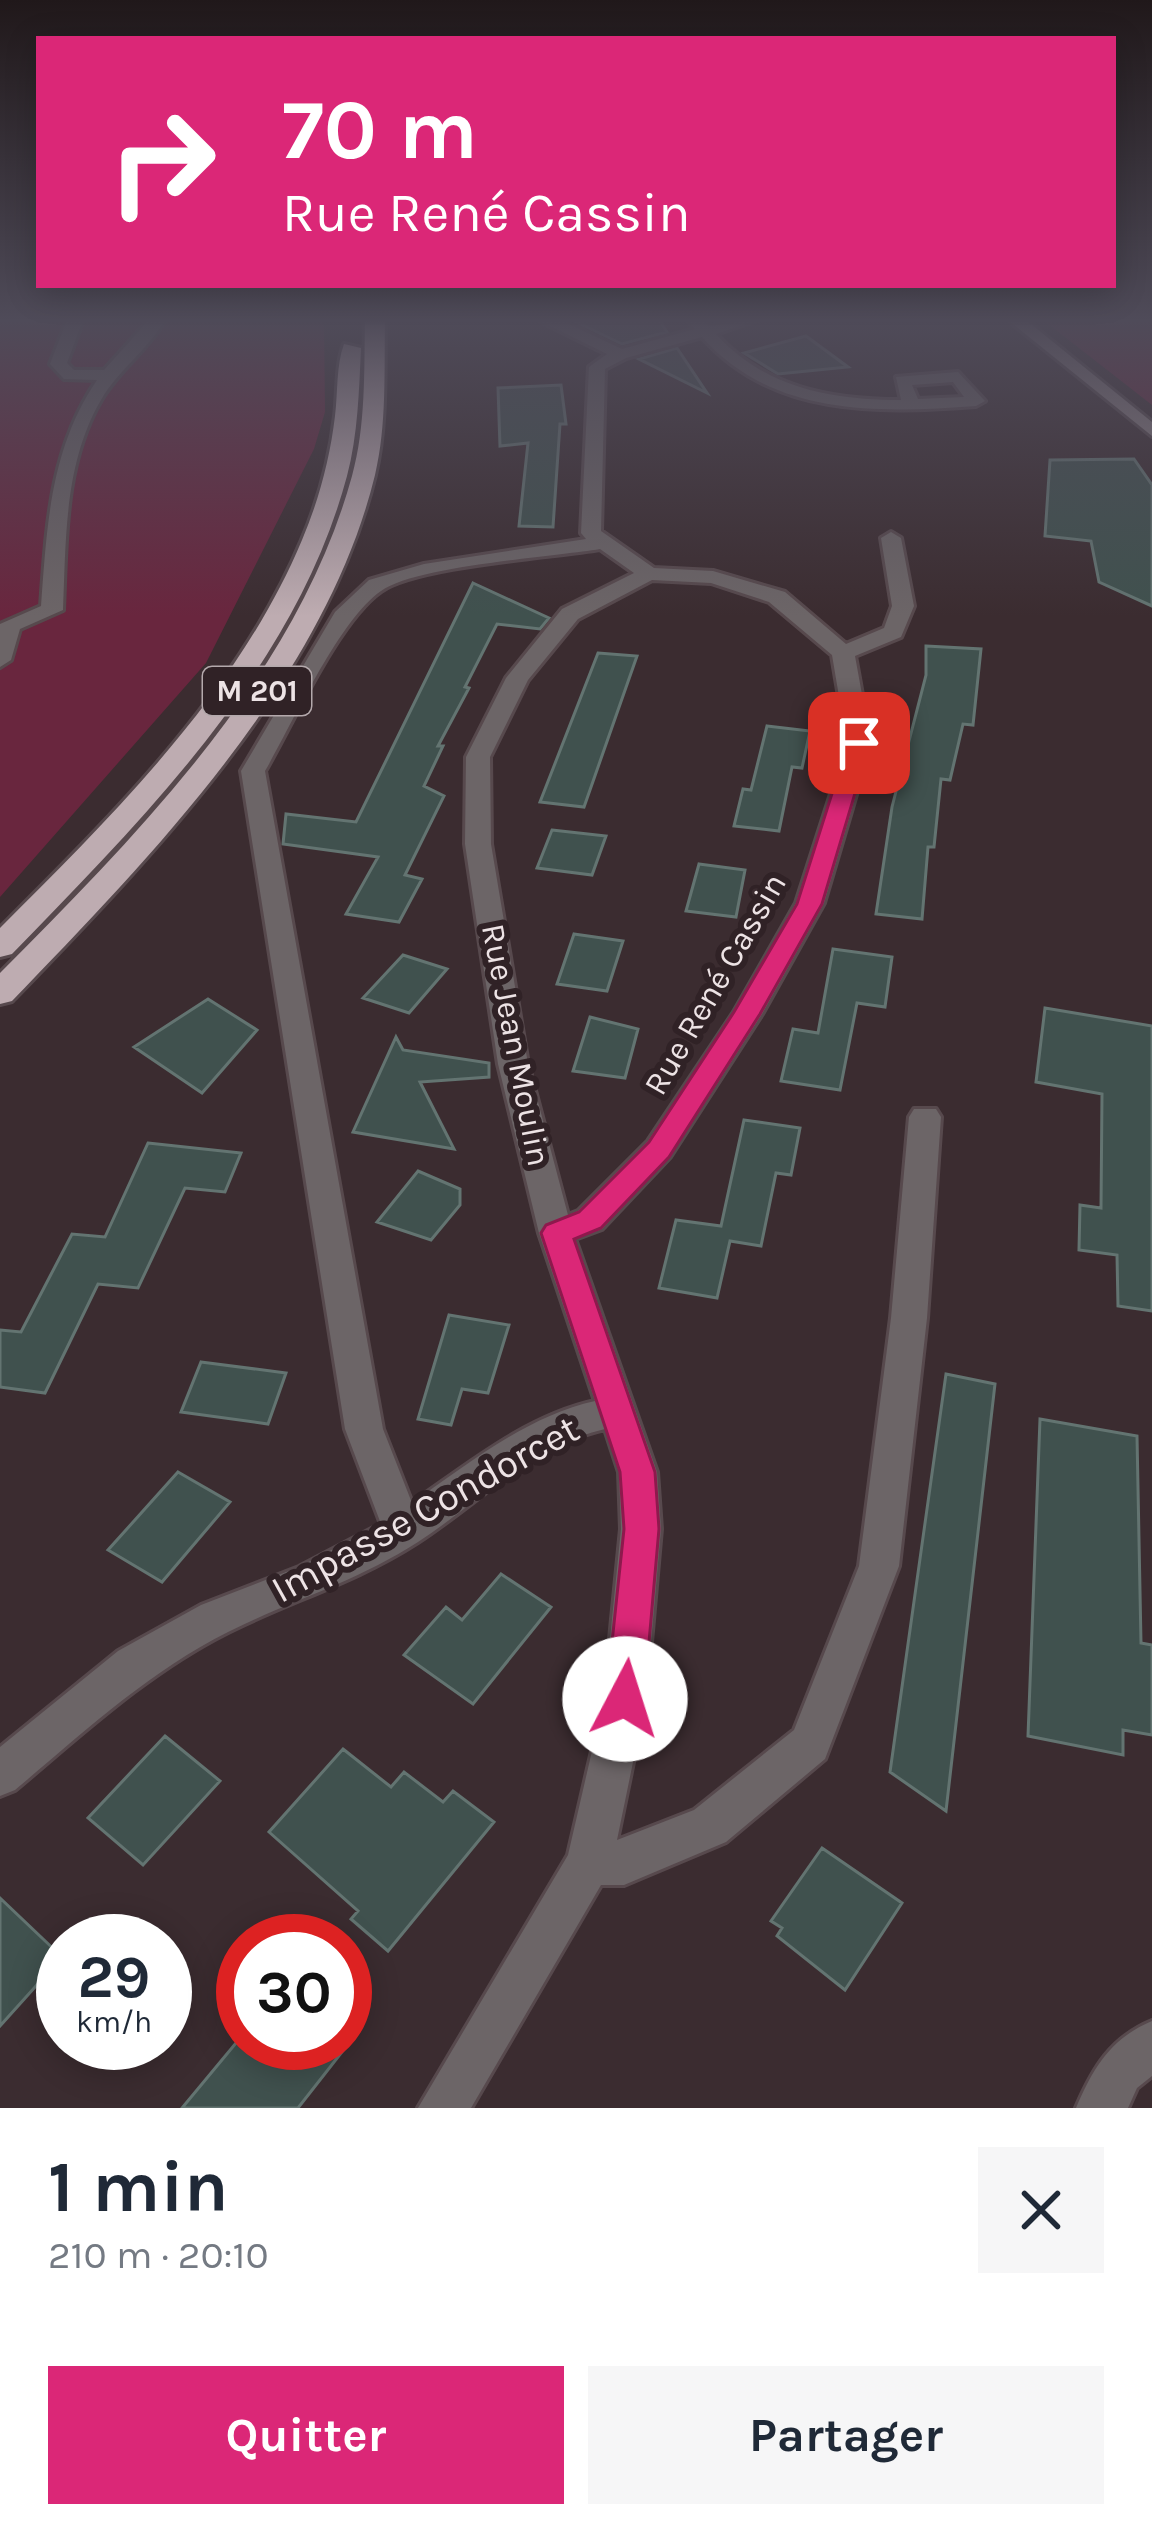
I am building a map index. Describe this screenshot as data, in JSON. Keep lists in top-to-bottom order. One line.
{"streets":{"highway":["M 201"],"street":["Rue René Cassin","Rue Jean Moulin","Impasse Condorcet"]},"crossings":[["Rue René Cassin","Rue Jean Moulin"],["Rue Jean Moulin","Impasse Condorcet"]],"page":{"turn":["70 m","Rue René Cassin"],"speed":"29 km/h","limit":"30","heading":["1 min","210 m · 20:10"],"buttons":["Quitter","Partager"]}}
